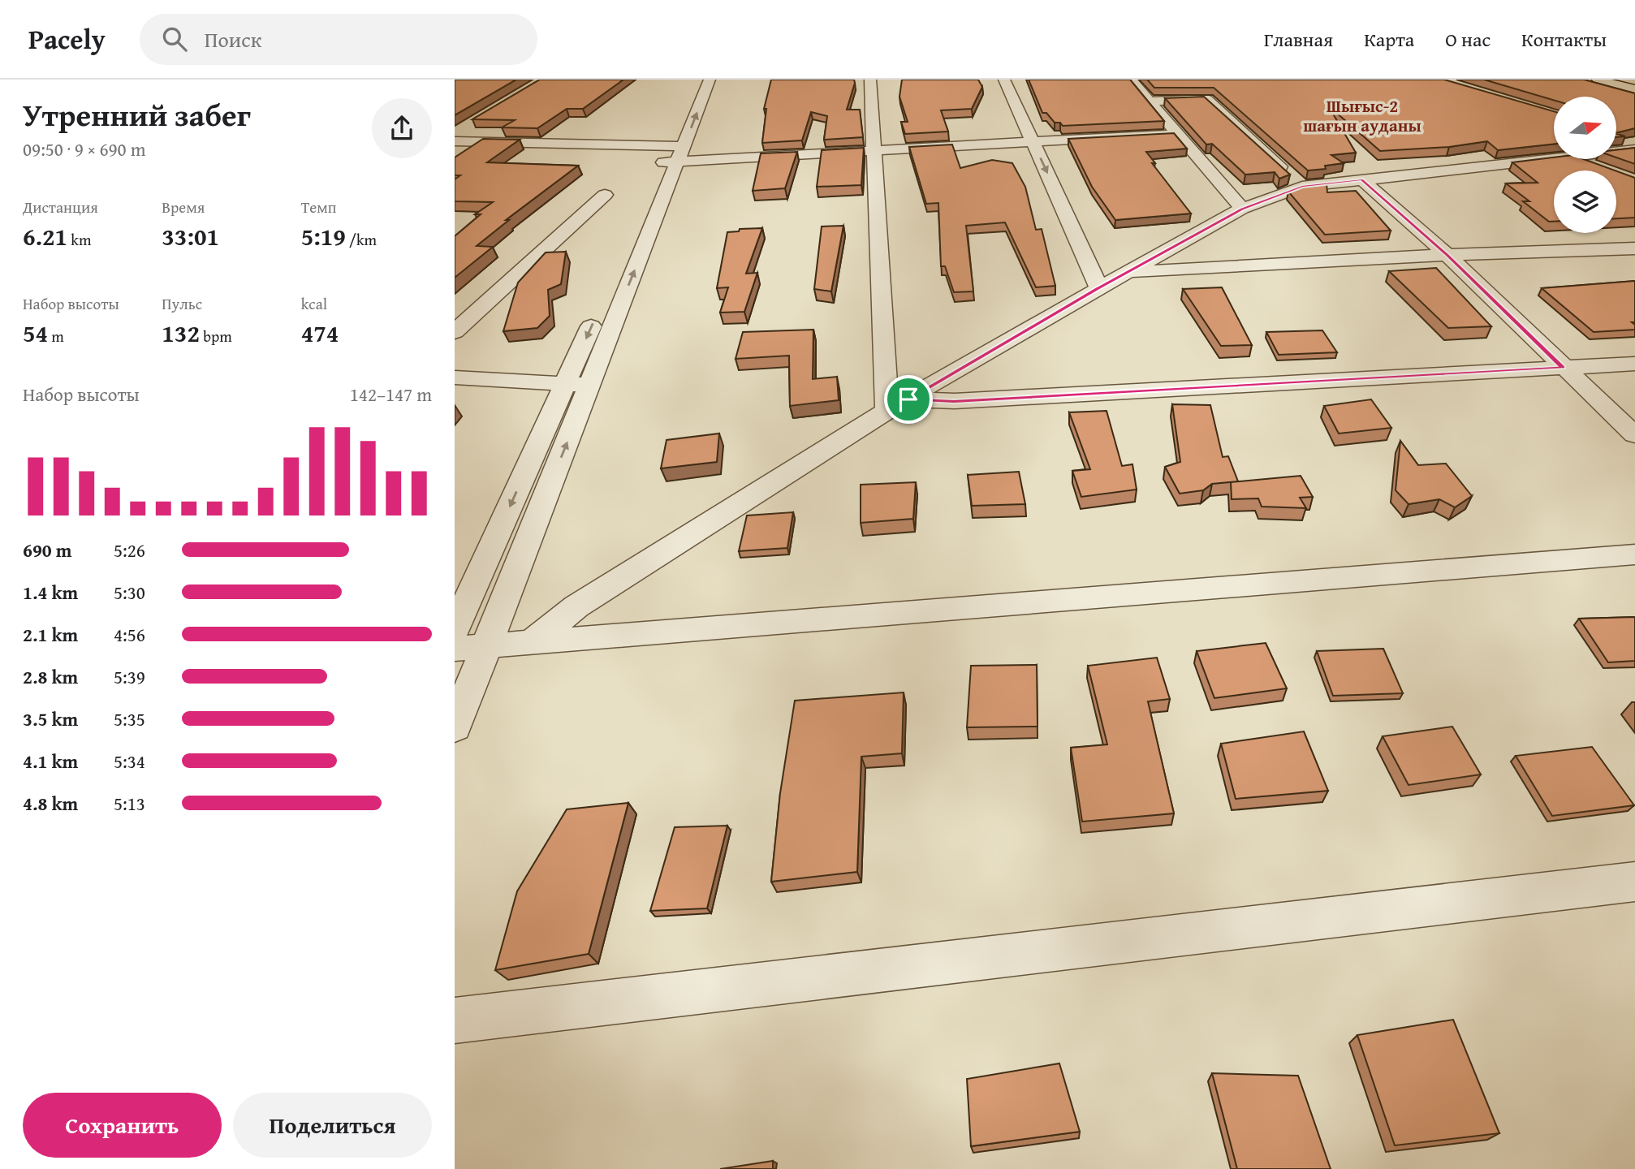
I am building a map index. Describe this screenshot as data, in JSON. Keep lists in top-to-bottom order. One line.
{"districts":["Шығыс-2 шағын ауданы"],"north":"right","page":{"header":"Pacely","search":"Поиск","nav":["Главная","Карта","О нас","Контакты"],"heading":["Утренний забег","09:50 · 9 × 690 m"],"stats":[["Дистанция","6.21 km"],["Время","33:01"],["Темп","5:19 /km"],["Набор высоты","54 m"],["Пульс","132 bpm"],["kcal","474"]],"chart":["Набор высоты","142–147 m"],"list":[{"name":"690 m","note":"5:26"},{"name":"1.4 km","note":"5:30"},{"name":"2.1 km","note":"4:56"},{"name":"2.8 km","note":"5:39"},{"name":"3.5 km","note":"5:35"},{"name":"4.1 km","note":"5:34"},{"name":"4.8 km","note":"5:13"}],"buttons":["Сохранить","Поделиться"]}}
